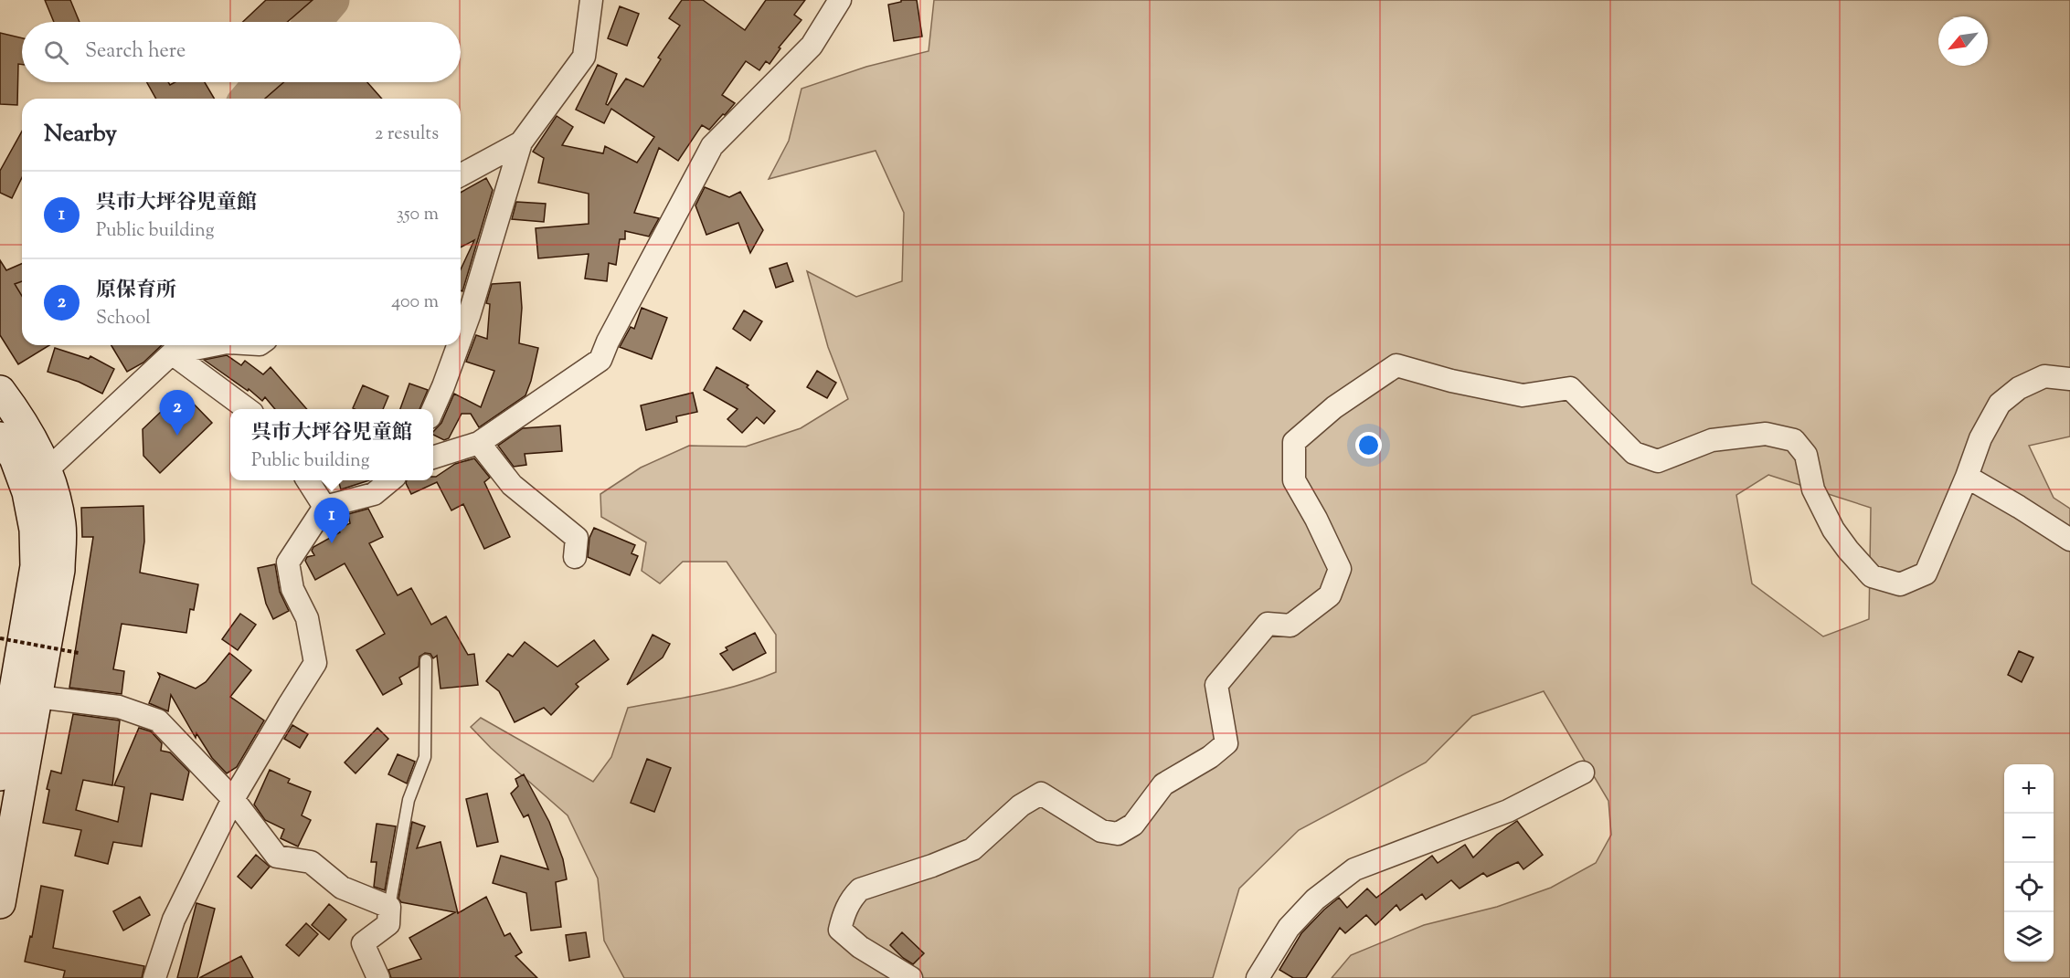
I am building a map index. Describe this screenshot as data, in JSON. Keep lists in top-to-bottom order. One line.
{"north":"bottom left","page":{"search":"Search here","heading":["Nearby","2 results"],"list":[{"mark":"1","name":"呉市大坪谷児童館","note":"Public building","value":"350 m"},{"mark":"2","name":"原保育所","note":"School","value":"400 m"}],"pins":["2","1"],"popup":["呉市大坪谷児童館","Public building"],"map_buttons":["+","−"]}}
